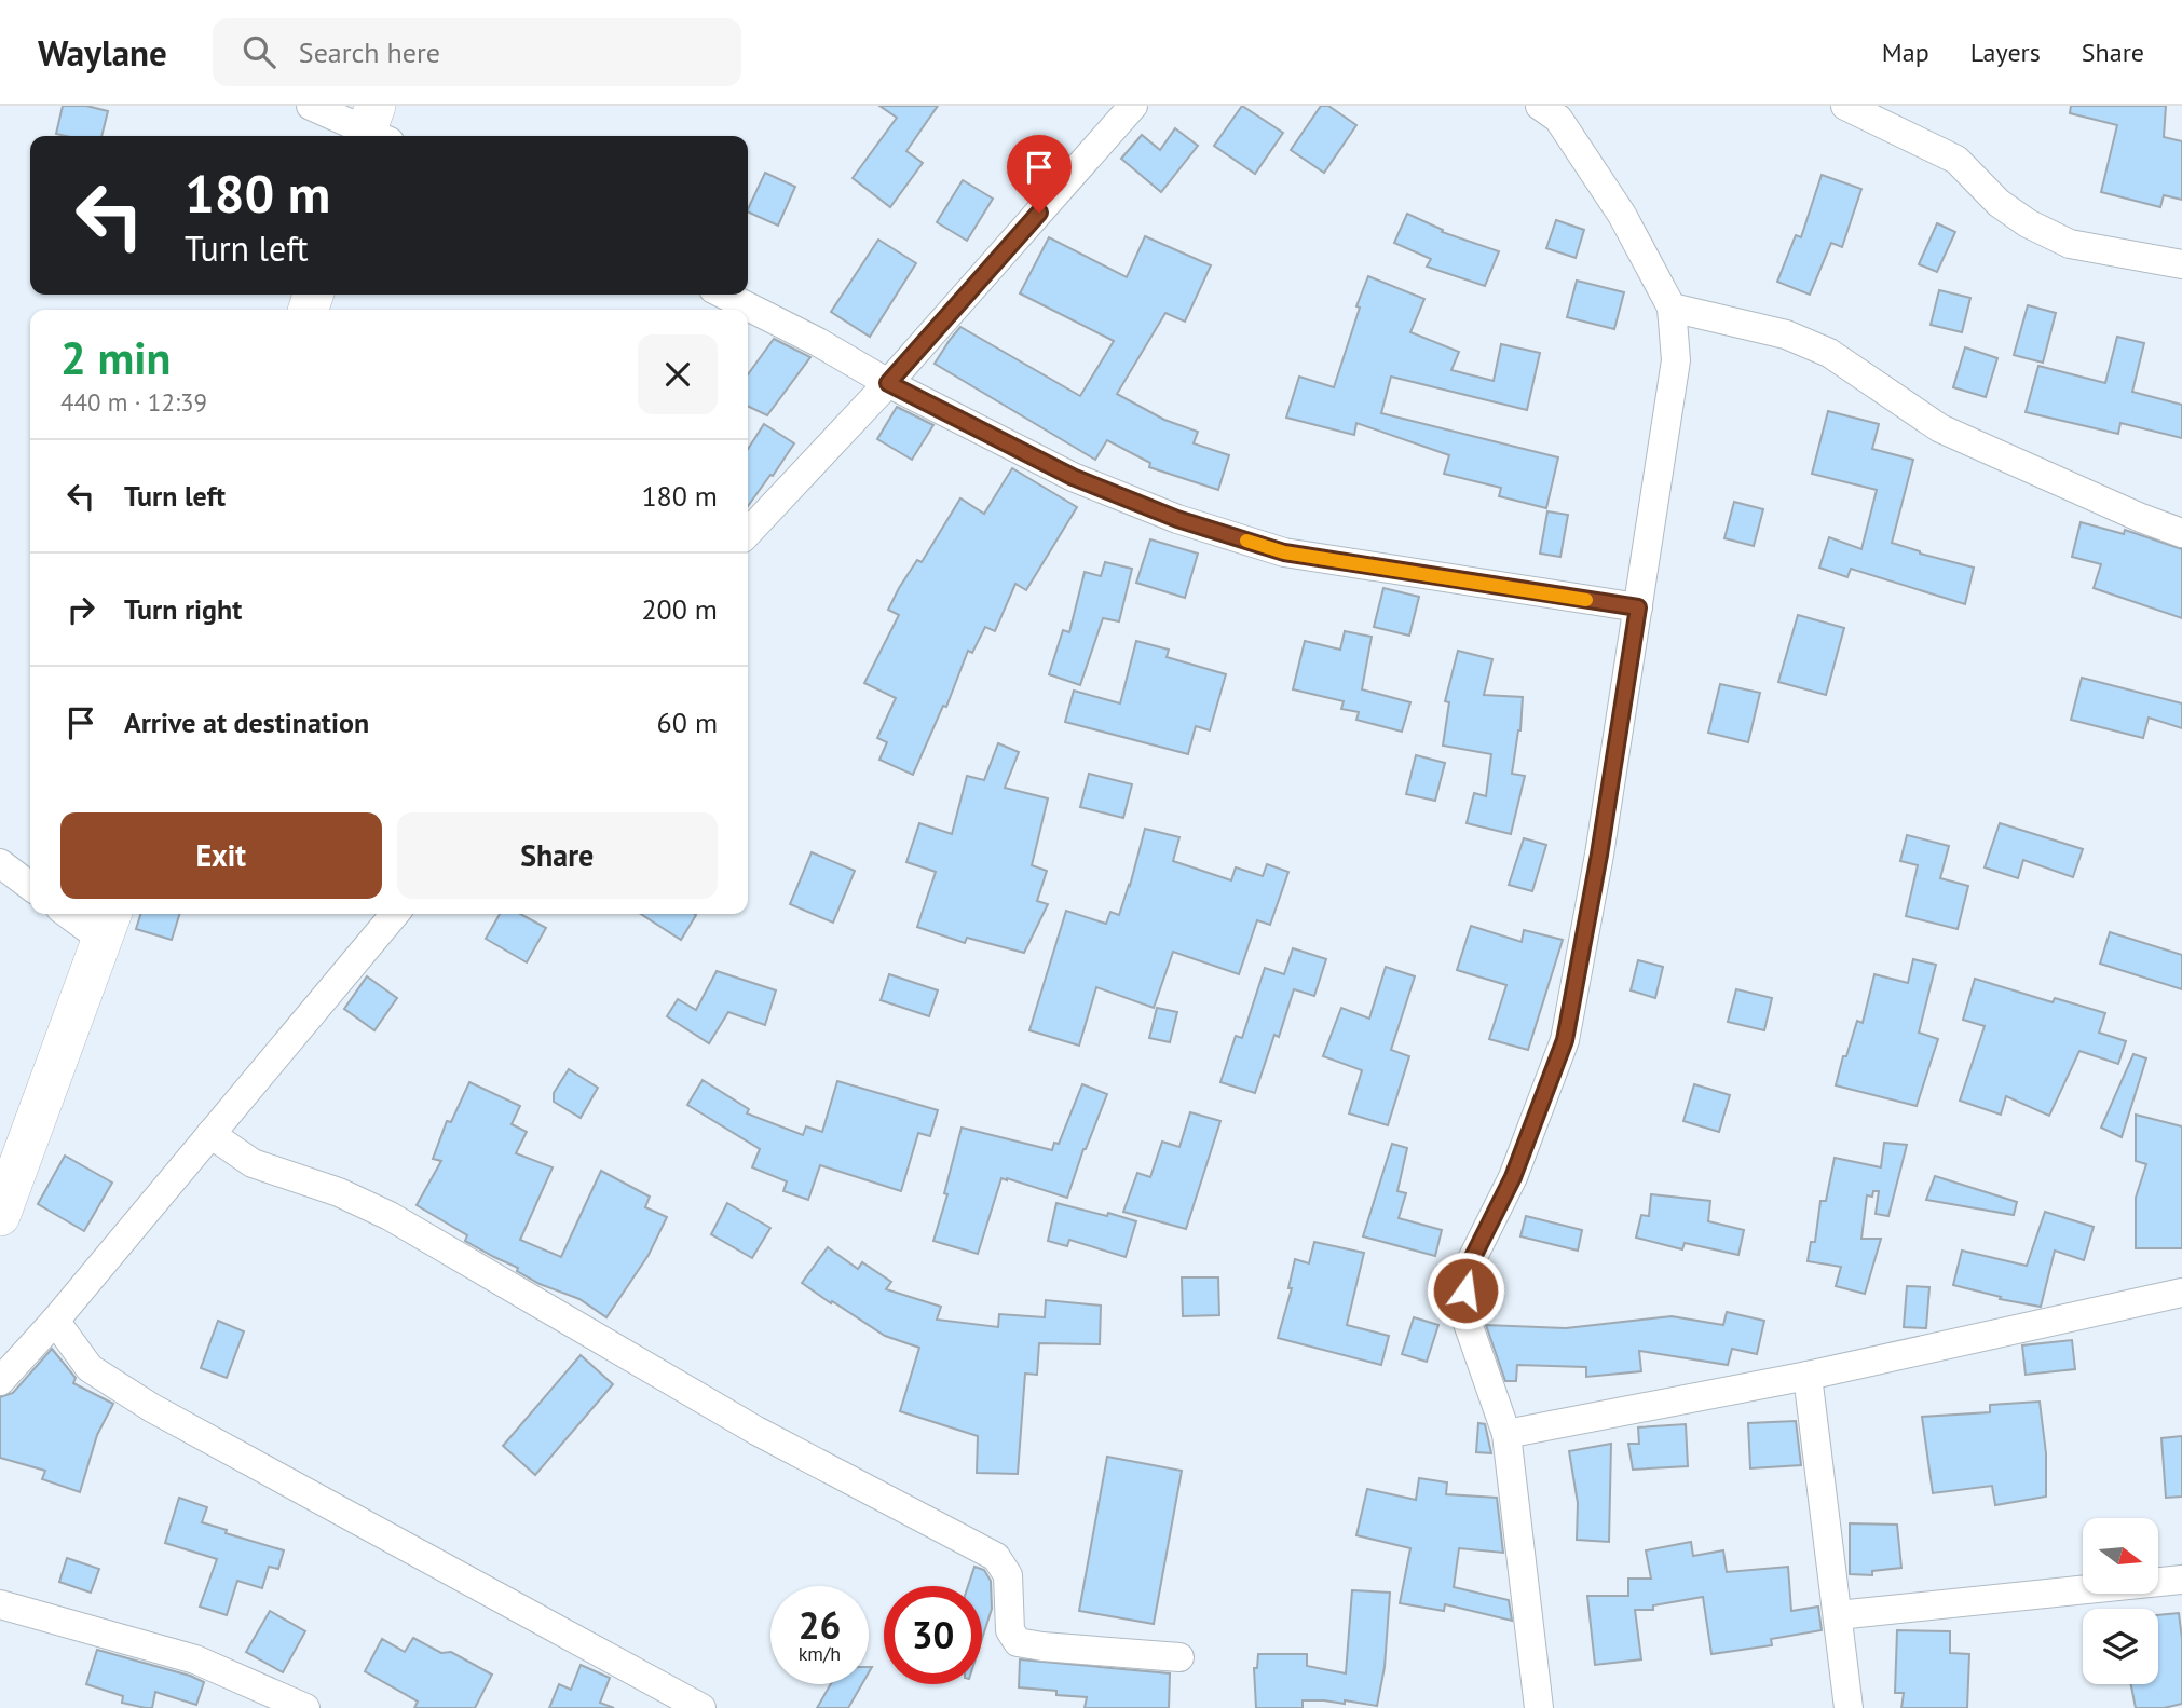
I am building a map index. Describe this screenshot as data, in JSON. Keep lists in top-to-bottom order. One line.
{"north":"right","page":{"header":"Waylane","search":"Search here","nav":["Map","Layers","Share"],"turn":["180 m","Turn left"],"heading":["2 min","440 m · 12:39"],"list":[{"name":"Turn left","value":"180 m"},{"name":"Turn right","value":"200 m"},{"name":"Arrive at destination","value":"60 m"}],"buttons":["Exit","Share"],"speed":"26 km/h","limit":"30"}}
